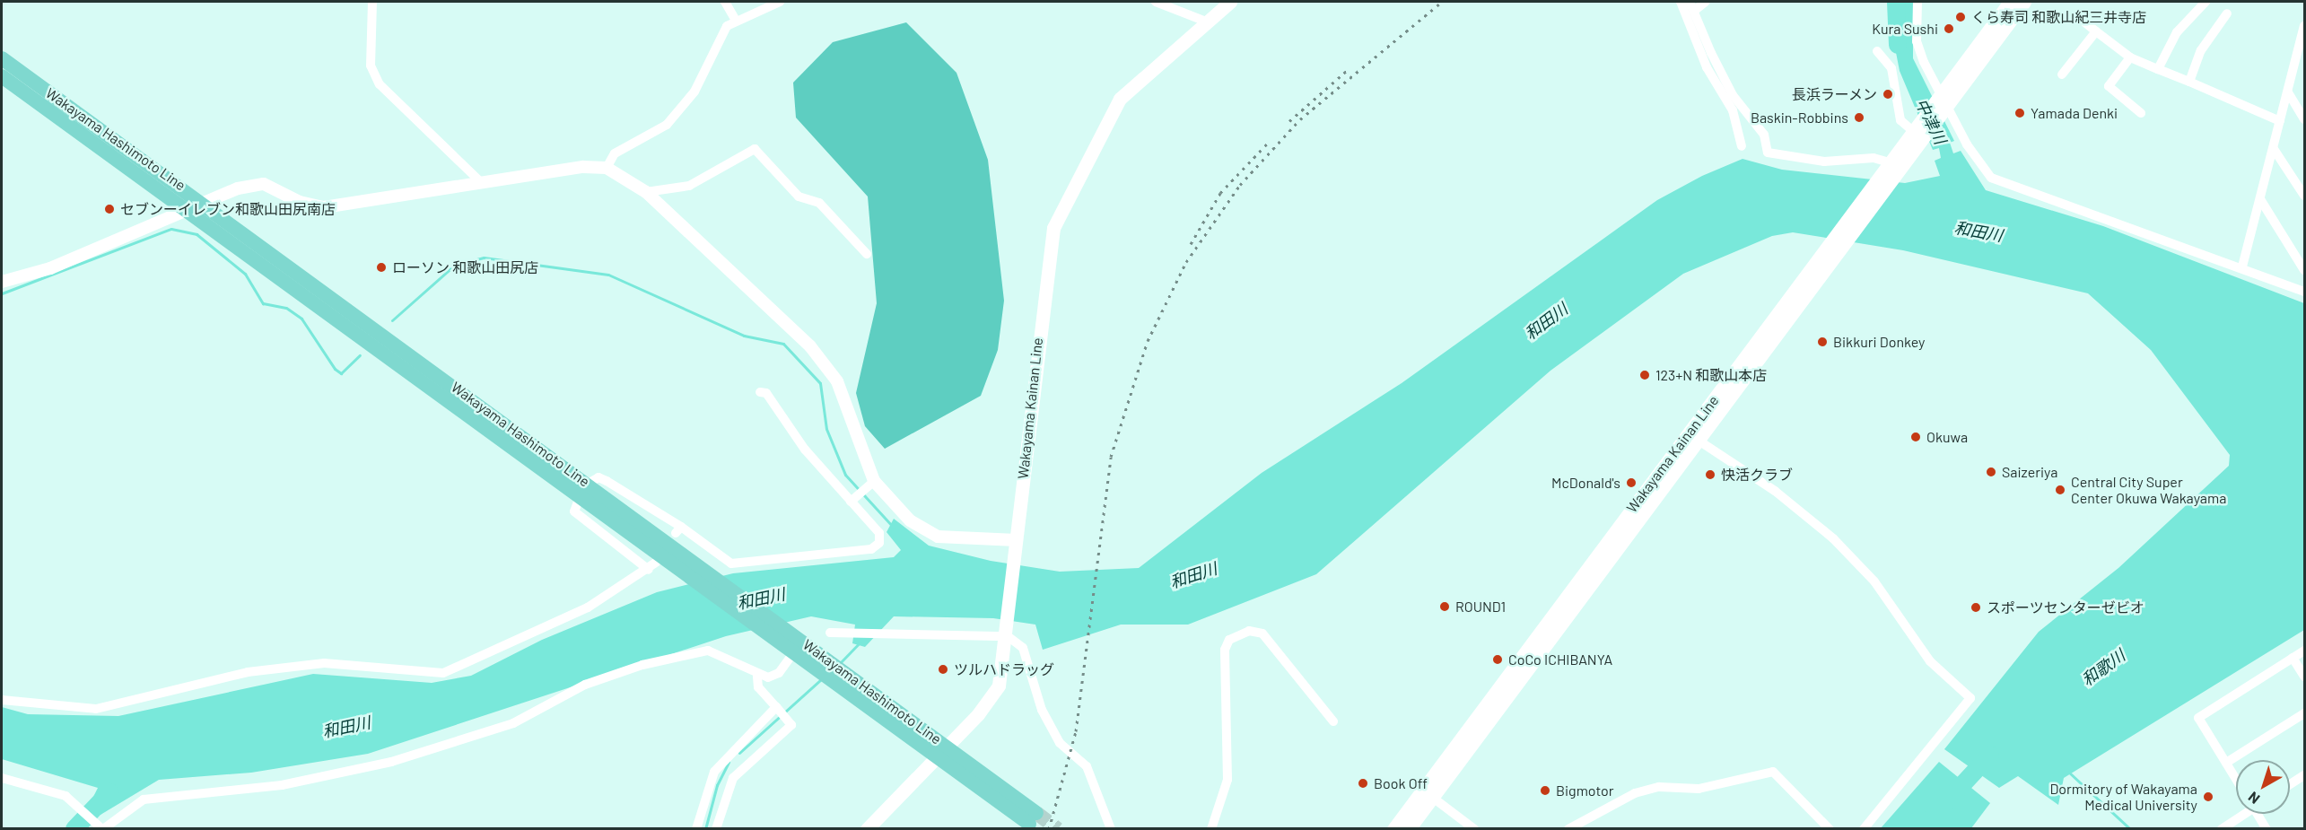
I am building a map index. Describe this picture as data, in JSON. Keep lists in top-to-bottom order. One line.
{"streets":{"main road":["Wakayama Hashimoto Line","Wakayama Kainan Line"]},"crossings":[["Wakayama Hashimoto Line","Wakayama Kainan Line"]],"water":["中津川","和田川","和歌川"],"places":["くら寿司 和歌山紀三井寺店","Kura Sushi","長浜ラーメン","Yamada Denki","Baskin-Robbins","セブンーイレブン和歌山田尻南店","ローソン 和歌山田尻店","Bikkuri Donkey","123+N 和歌山本店","Okuwa","Saizeriya","快活クラブ","McDonald's","Central City Super Center Okuwa Wakayama","ROUND1","スポーツセンターゼビオ","CoCo ICHIBANYA","ツルハドラッグ","Book Off","Bigmotor","Dormitory of Wakayama Medical University"],"north":"bottom left"}
